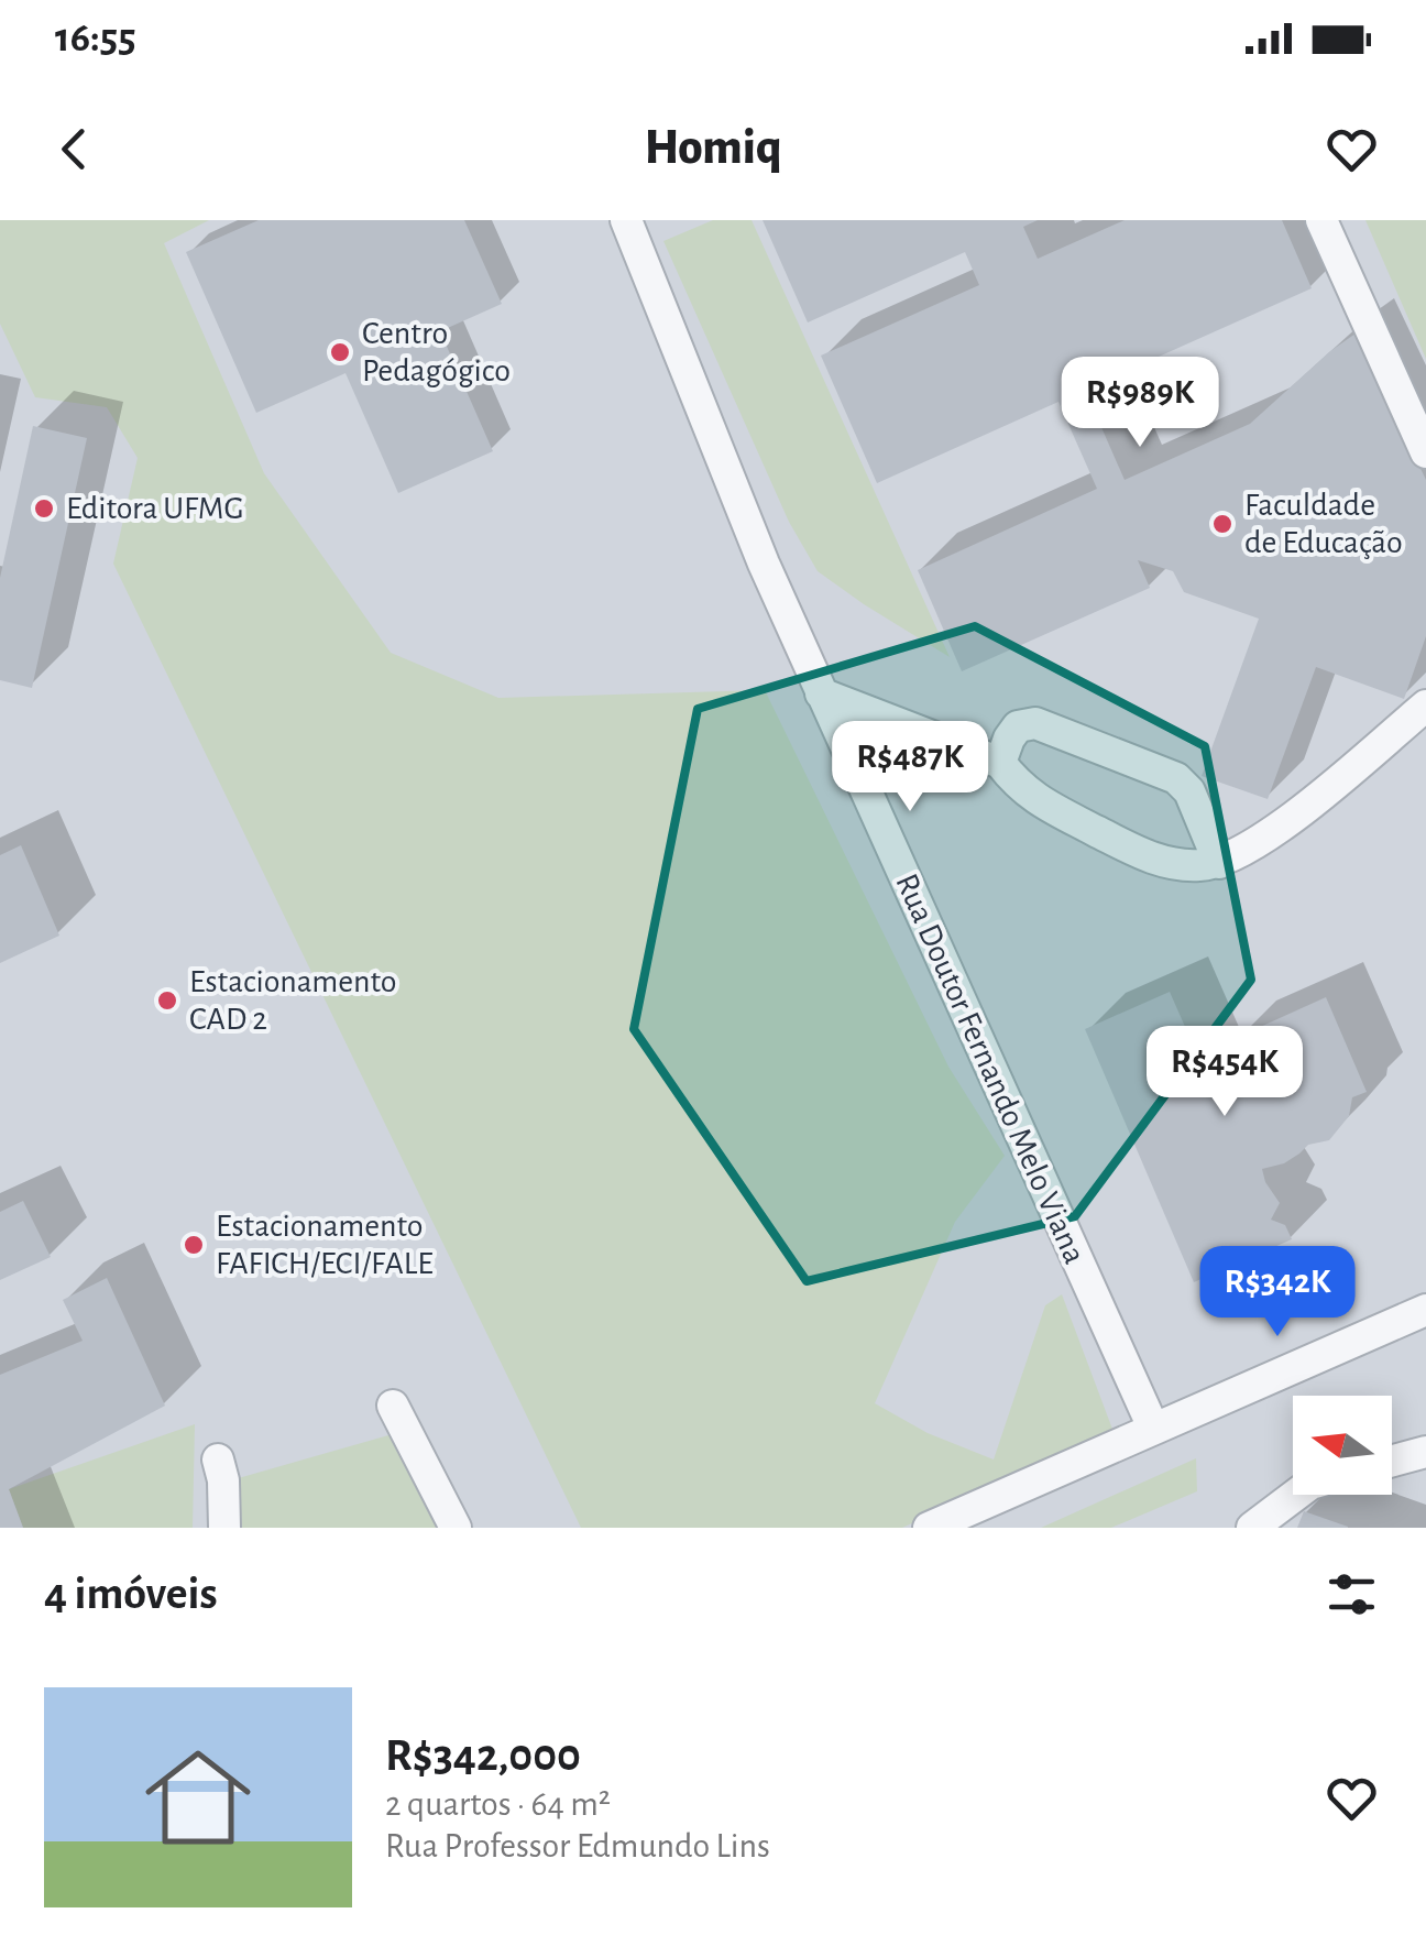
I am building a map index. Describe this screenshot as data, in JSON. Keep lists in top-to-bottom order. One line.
{"streets":{"street":["Rua Doutor Fernando Melo Viana"]},"places":["Centro Pedagógico","Editora UFMG","Faculdade de Educação","Estacionamento CAD 2","Estacionamento FAFICH/ECI/FALE"],"north":"left","page":{"status":"16:55","header":"Homiq","price":["R$989K","R$487K","R$454K","R$342K"],"heading":"4 imóveis","list":[{"name":"R$342,000","note":"2 quartos · 64 m² · Rua Professor Edmundo Lins"}]}}
